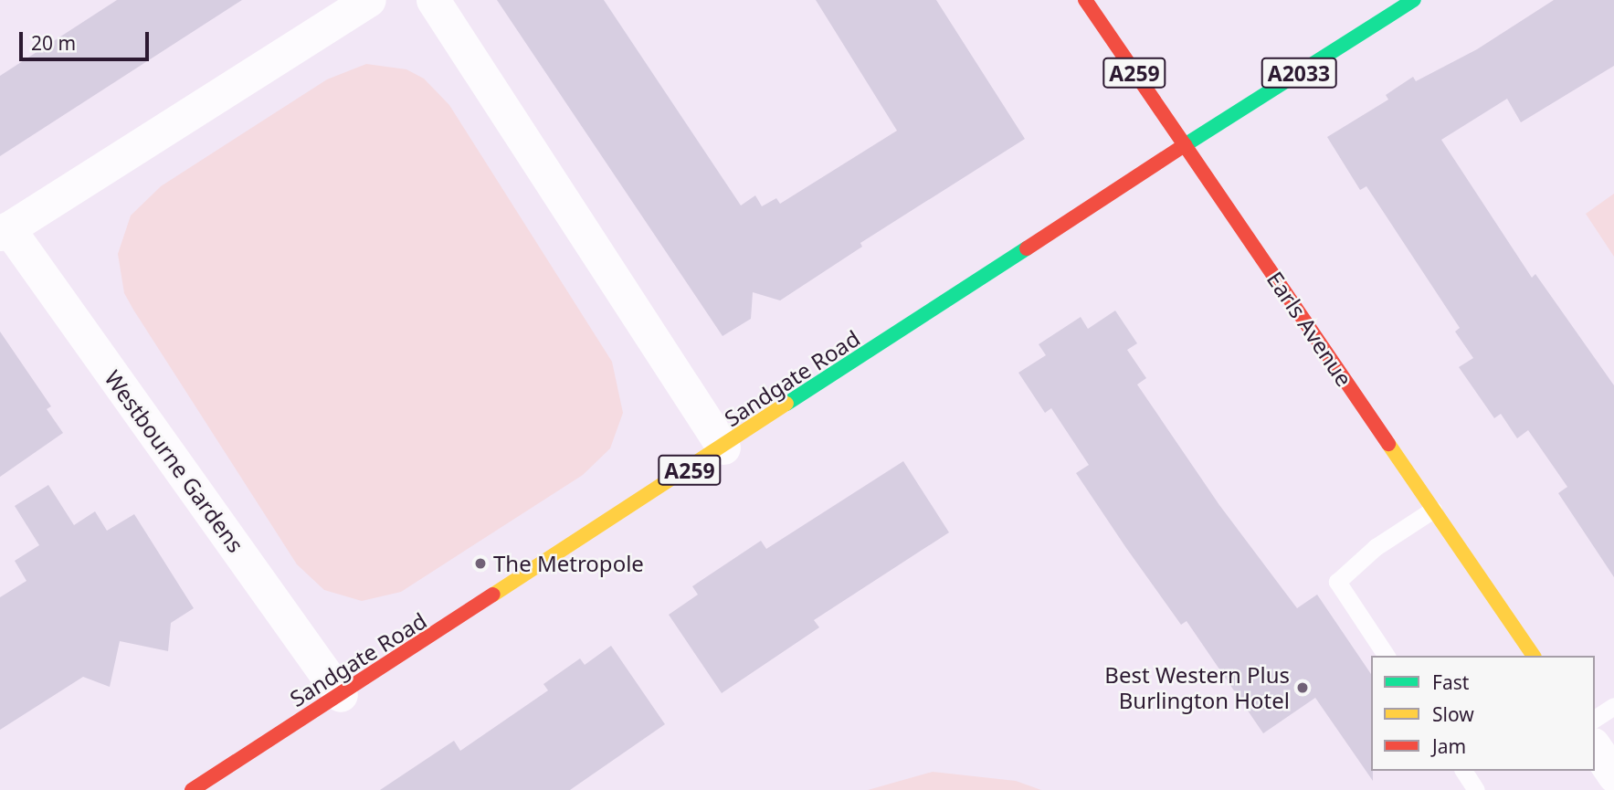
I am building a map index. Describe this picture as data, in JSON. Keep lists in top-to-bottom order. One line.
{"streets":{"main road":["A259","A2033","Earls Avenue","Sandgate Road"],"street":["Westbourne Gardens"]},"crossings":[["Earls Avenue","Sandgate Road"],["Sandgate Road","Westbourne Gardens"]],"places":["The Metropole","Best Western Plus Burlington Hotel"],"legend":["Fast","Slow","Jam"],"scale_bar":"20 m"}
